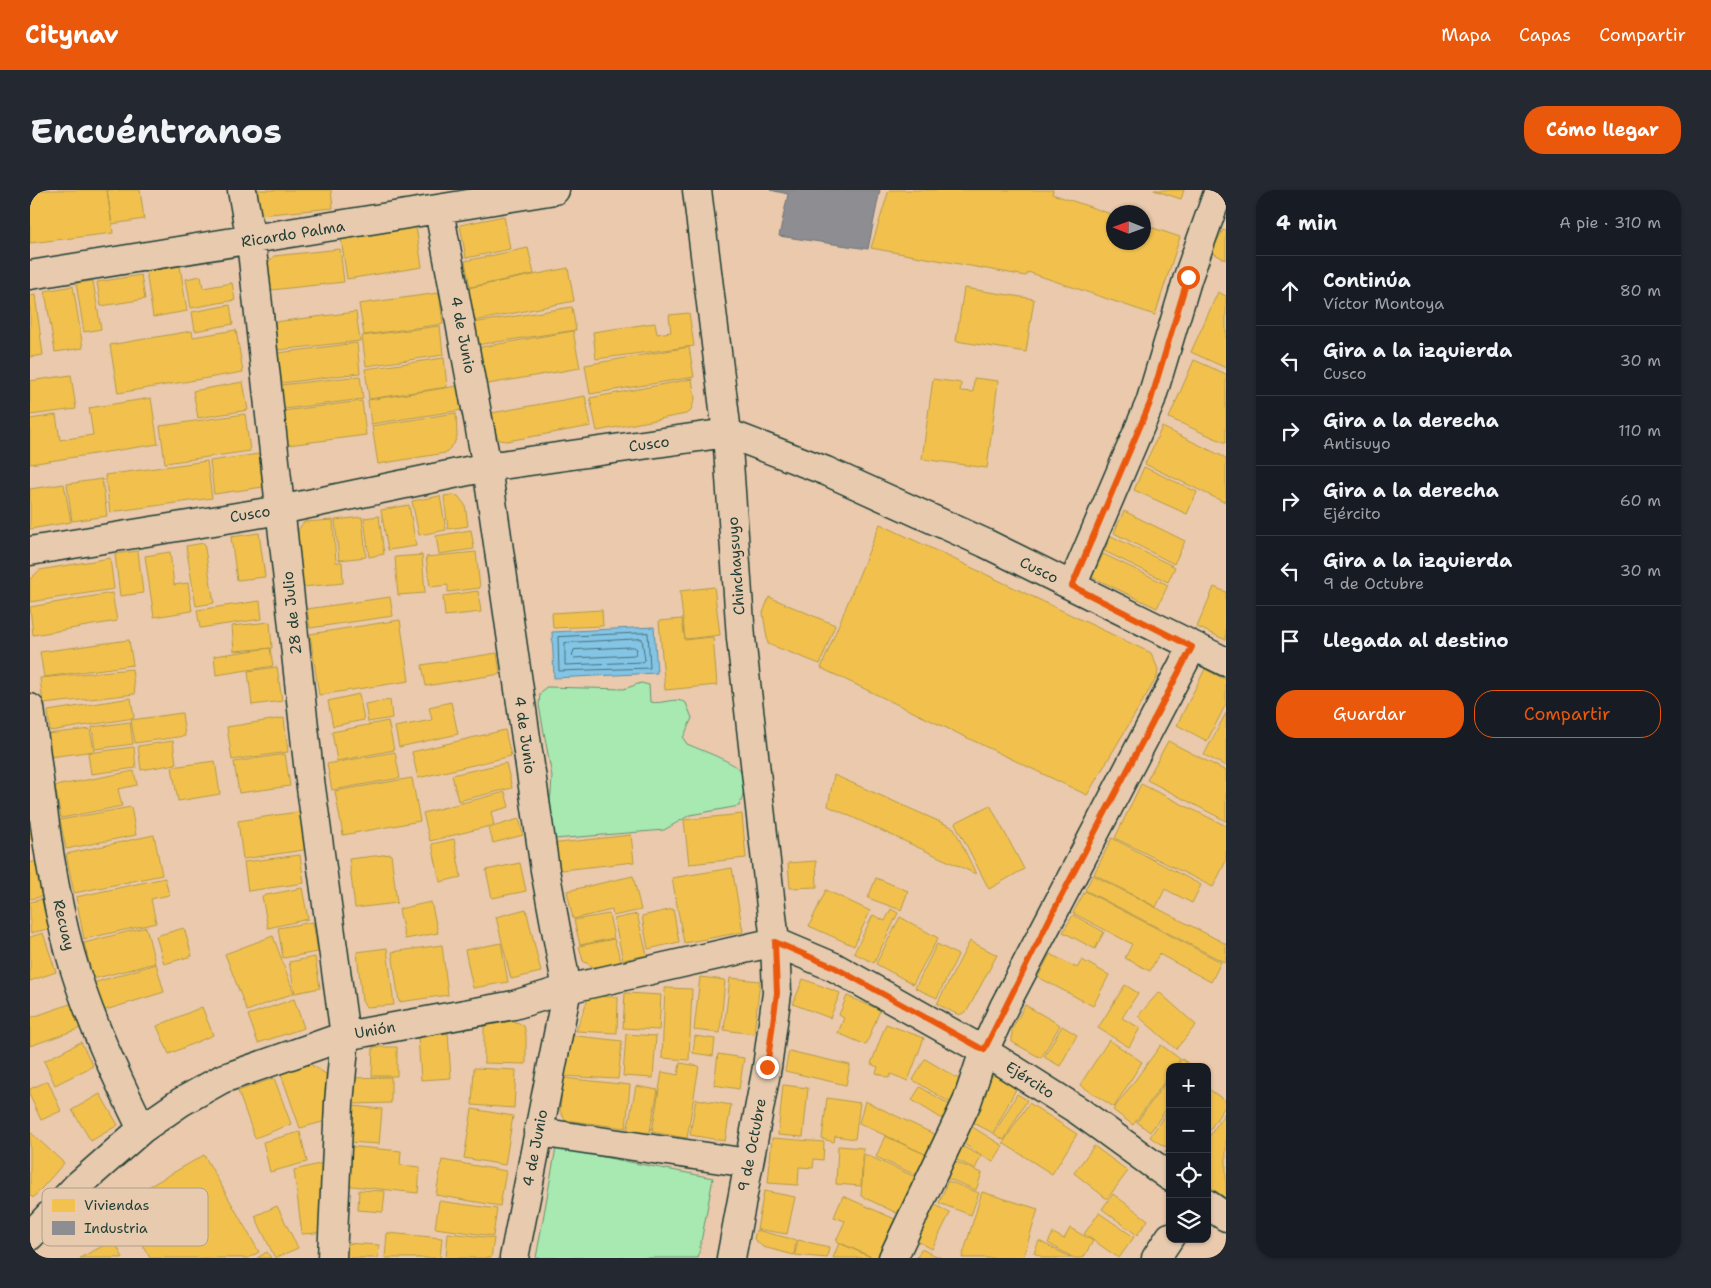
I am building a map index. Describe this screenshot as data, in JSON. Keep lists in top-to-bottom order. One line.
{"streets":{"street":["Ricardo Palma","4 de Junio","Cusco","Chinchaysuyo","28 de Julio","Recuay","Unión","Ejército","9 de Octubre"]},"crossings":[["Ricardo Palma","4 de Junio"],["Ricardo Palma","28 de Julio"],["4 de Junio","Cusco"],["4 de Junio","Unión"],["Cusco","Chinchaysuyo"],["Cusco","28 de Julio"],["Chinchaysuyo","Unión"],["Chinchaysuyo","Ejército"],["Chinchaysuyo","9 de Octubre"],["28 de Julio","Unión"],["Recuay","Unión"],["Unión","Ejército"],["Unión","9 de Octubre"],["Ejército","9 de Octubre"]],"legend":["Viviendas","Industria"],"north":"left","page":{"header":"Citynav","nav":["Mapa","Capas","Compartir"],"buttons":["Cómo llegar",["Guardar","Compartir"]],"title":"Encuéntranos","heading":["4 min","A pie · 310 m"],"list":[["Continúa","Víctor Montoya","80 m"],["Gira a la izquierda","Cusco","30 m"],["Gira a la derecha","Antisuyo","110 m"],["Gira a la derecha","Ejército","60 m"],["Gira a la izquierda","9 de Octubre","30 m"],"Llegada al destino"],"map_buttons":["+","−"]}}
